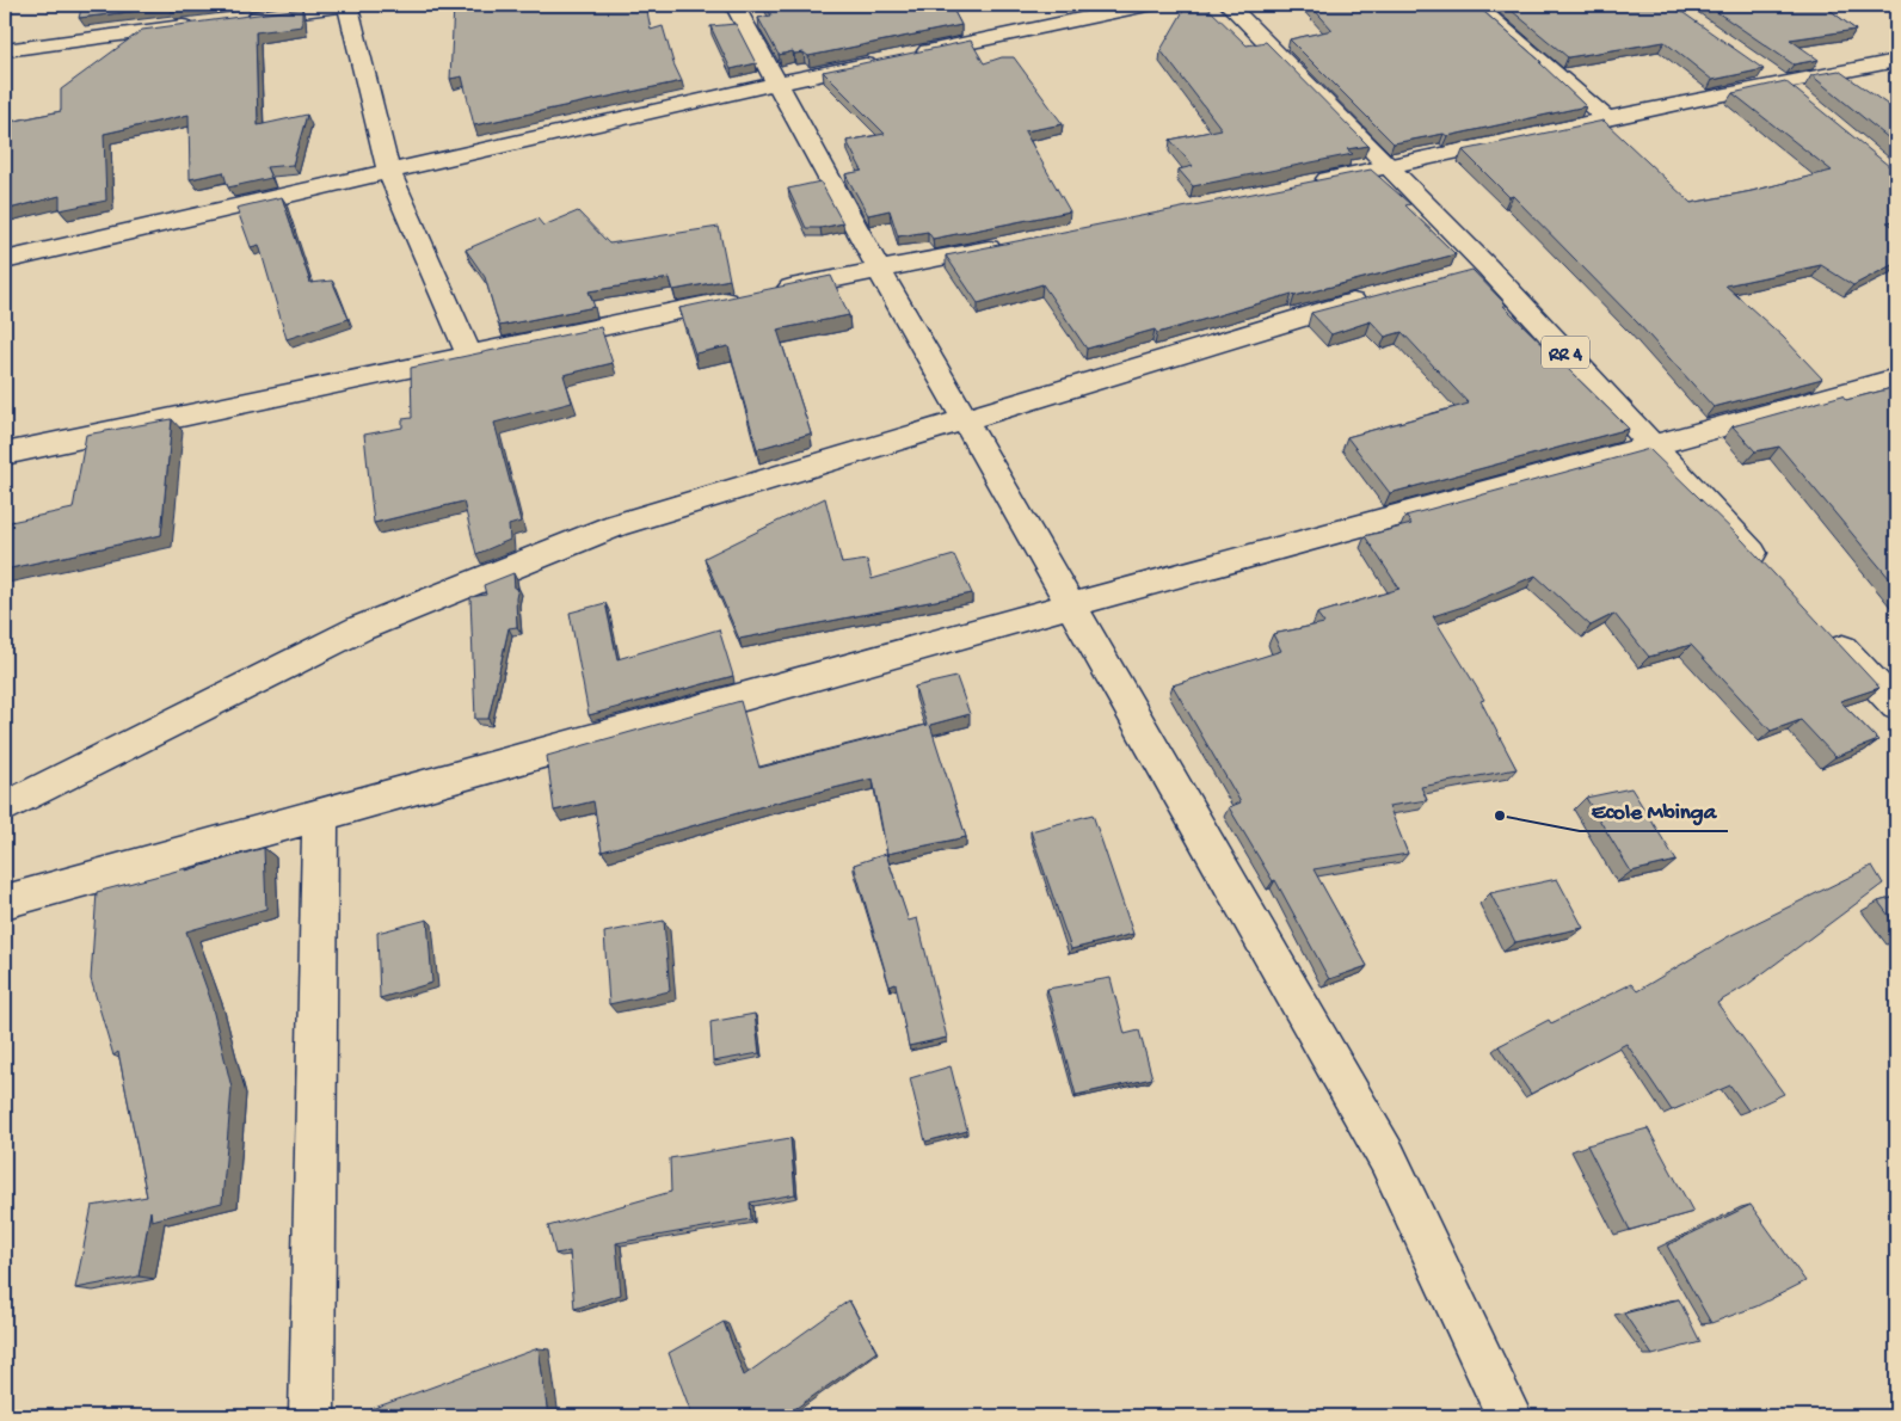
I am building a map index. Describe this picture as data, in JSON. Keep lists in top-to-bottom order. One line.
{"streets":{"street":["RR 4"]},"places":["Ecole Mbinga"]}
